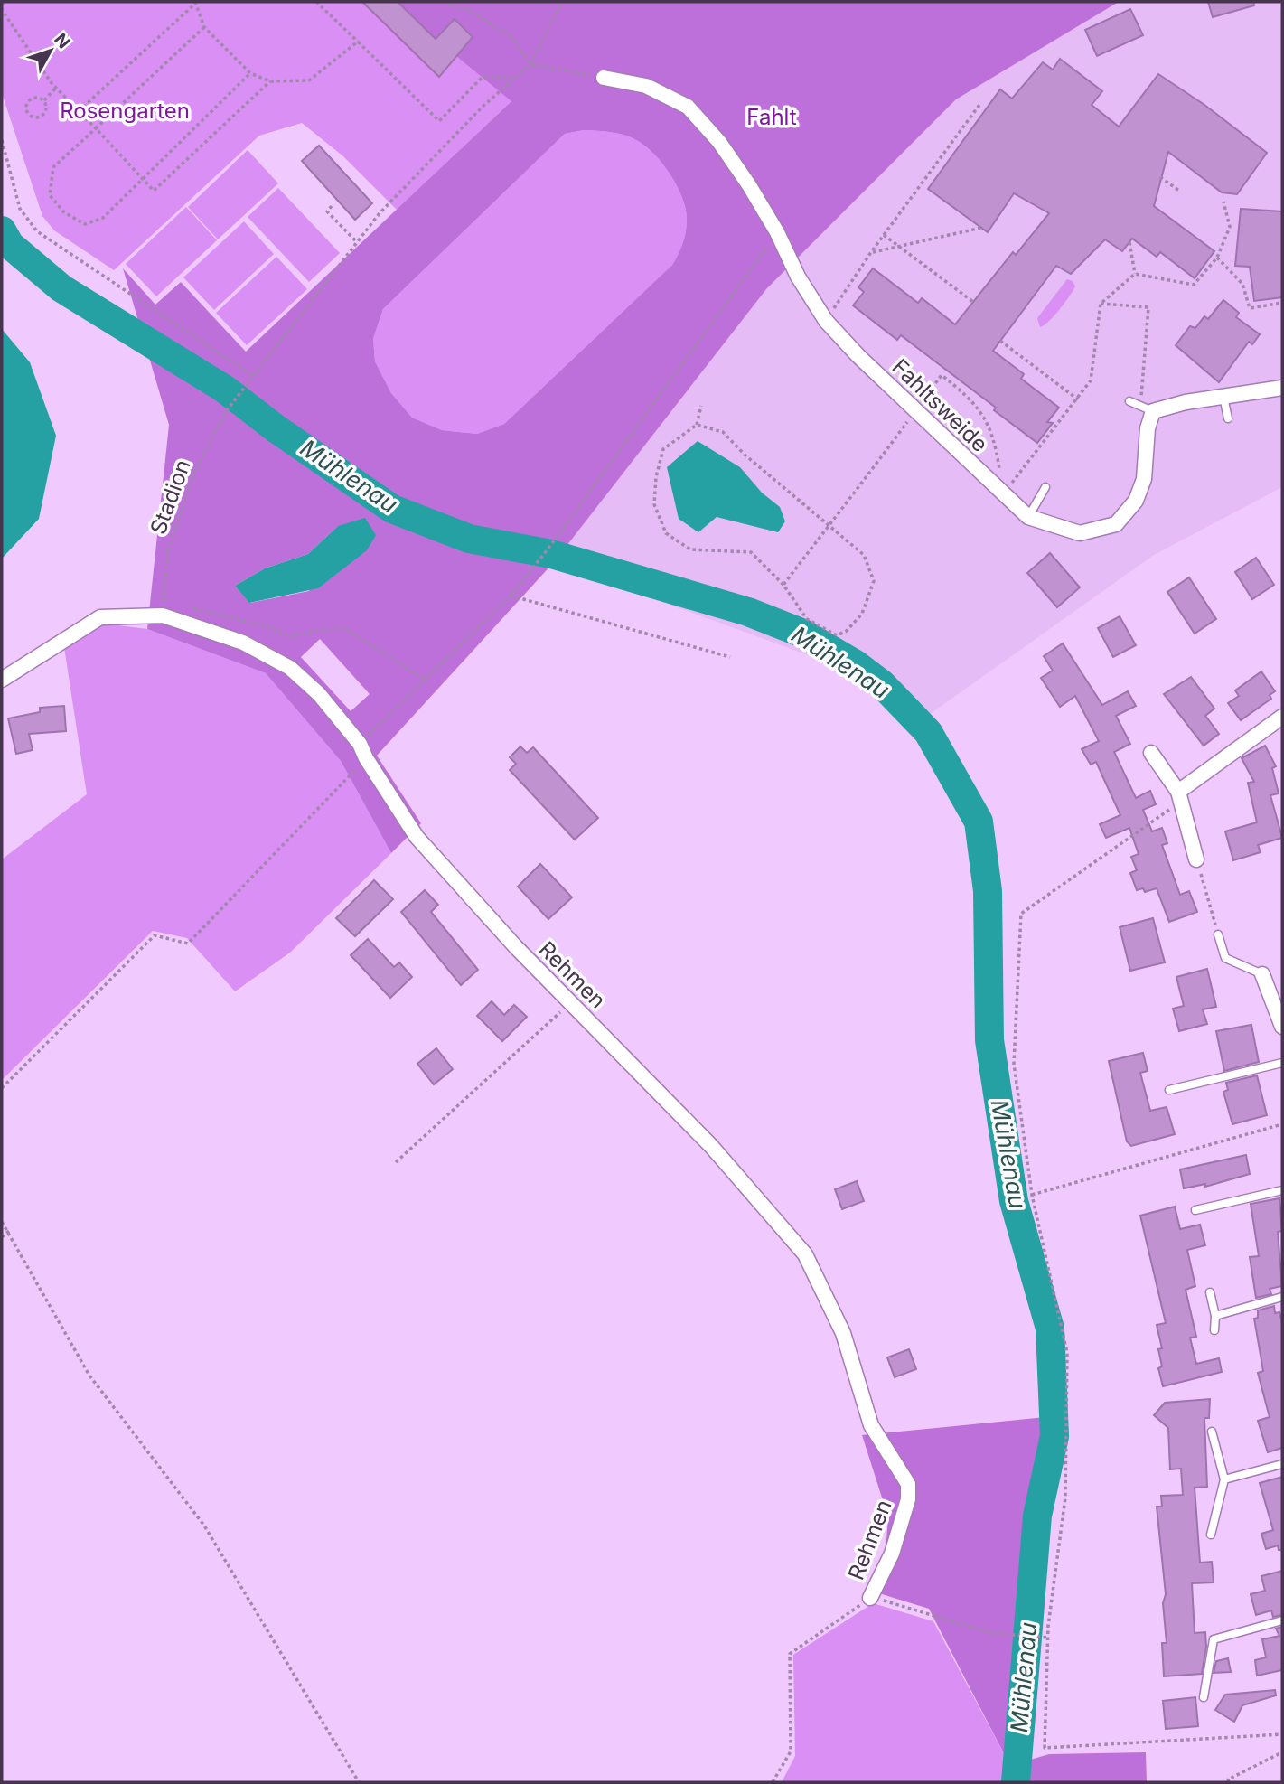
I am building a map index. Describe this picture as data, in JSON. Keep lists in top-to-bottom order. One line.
{"streets":{"street":["Fahltsweide","Rehmen"],"path":["Stadion"]},"water":["Mühlenau"],"parks":["Rosengarten","Fahlt"],"north":"top right"}
